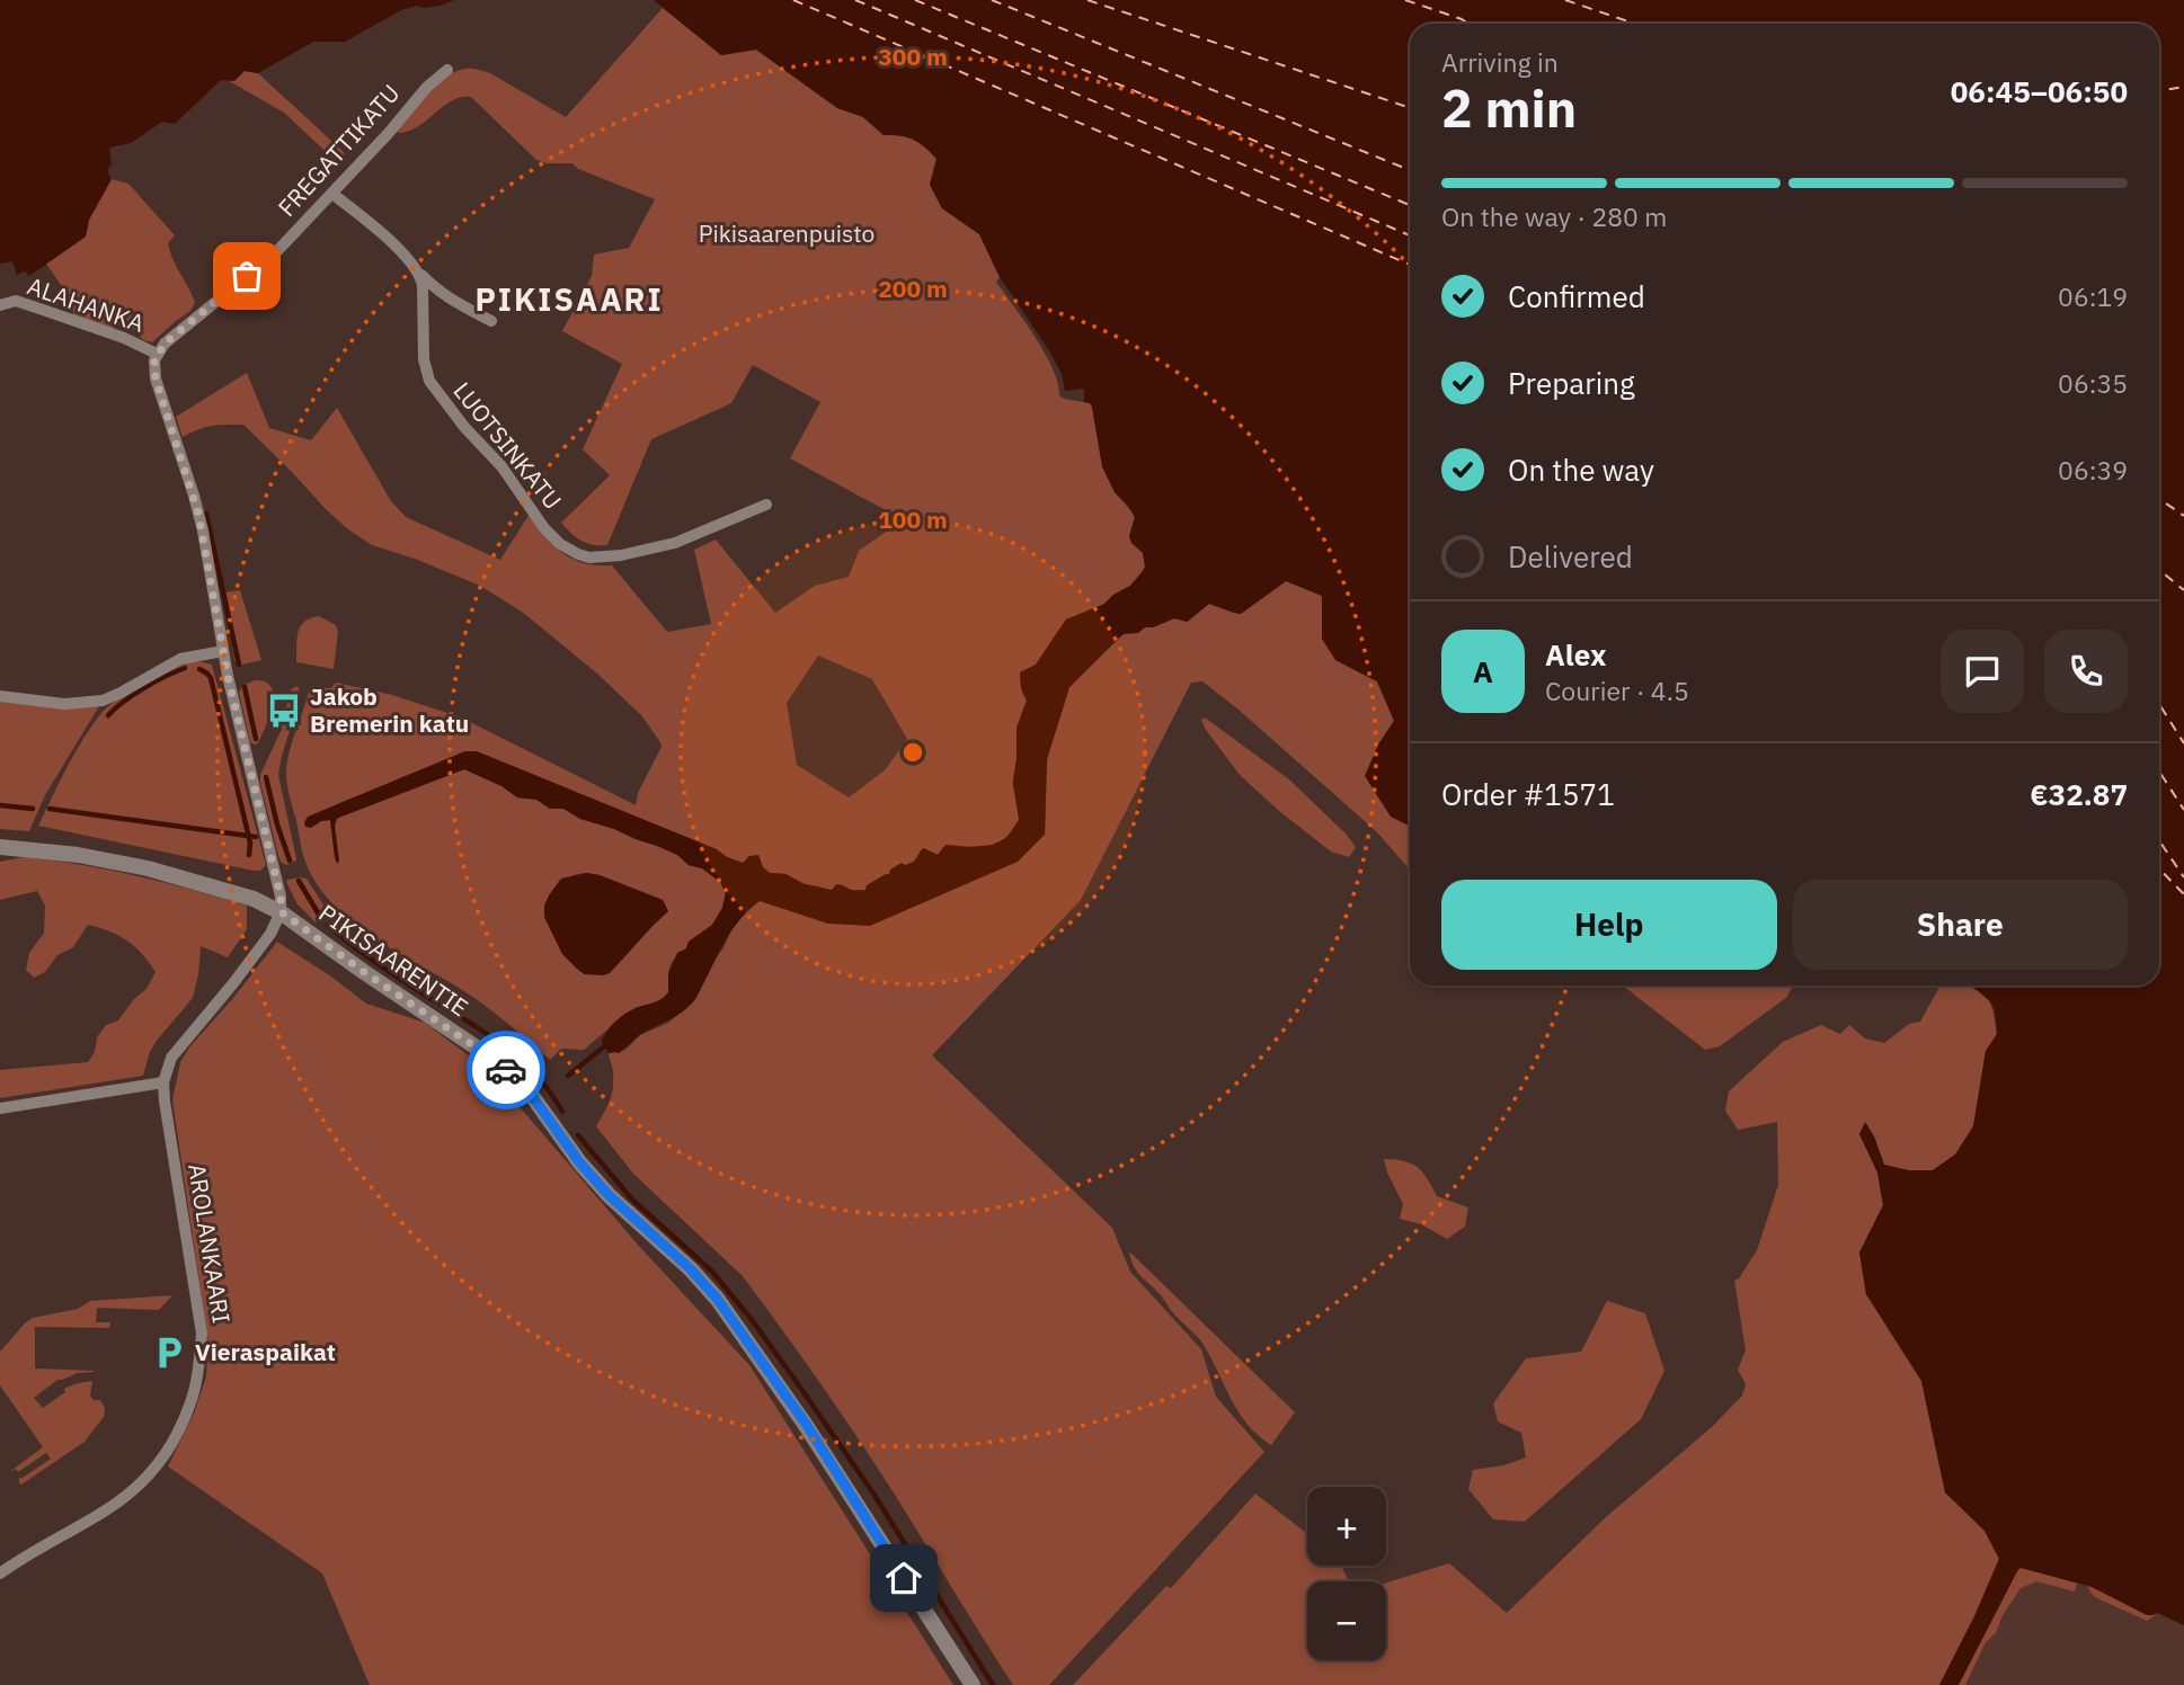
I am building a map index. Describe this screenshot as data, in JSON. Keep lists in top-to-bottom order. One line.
{"streets":{"street":["FREGATTIKATU","ALAHANKA","LUOTSINKATU","PIKISAARENTIE","AROLANKAARI"]},"crossings":[["FREGATTIKATU","ALAHANKA"]],"districts":["PIKISAARI"],"parks":["Pikisaarenpuisto"],"places":{"bus stop":["Jakob Bremerin katu"],"parking":["Vieraspaikat"]},"page":{"heading":["2 min","Arriving in","06:45–06:50"],"panel":["Alex","Courier · 4.5","Order #1571","€32.87"],"bar":"On the way · 280 m","list":[["Confirmed","06:19"],["Preparing","06:35"],["On the way","06:39"],"Delivered"],"round":"A","buttons":["Help","Share"],"map_buttons":["+","−"]},"rings":["300 m","200 m","100 m"]}
